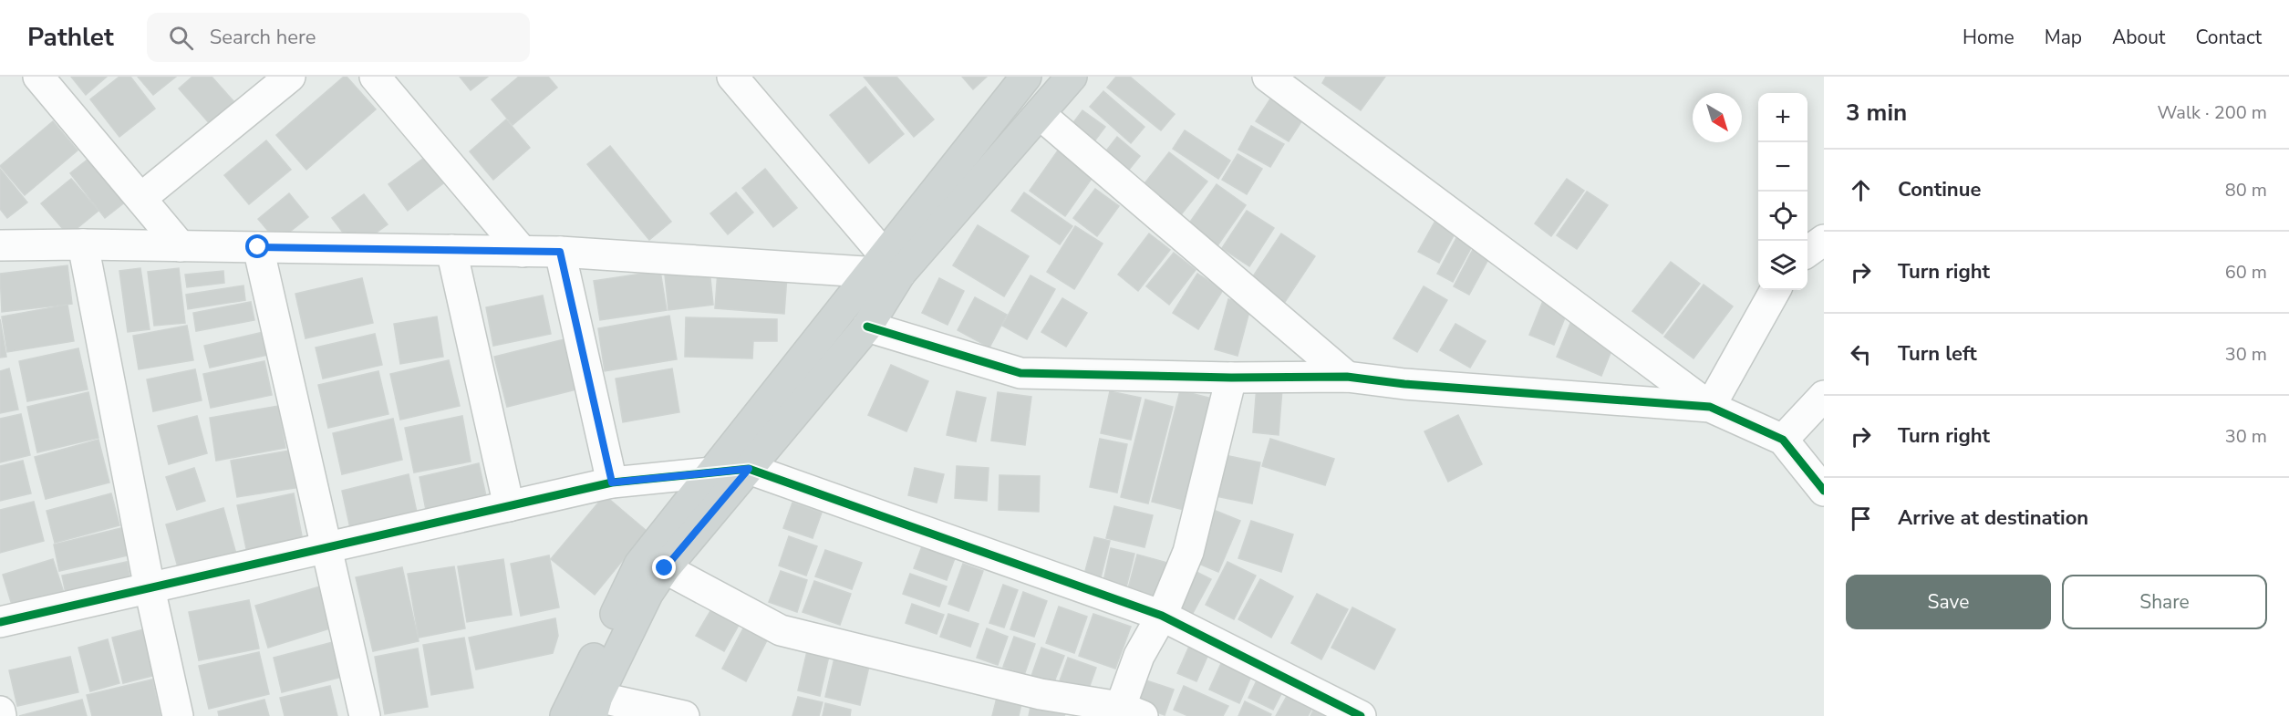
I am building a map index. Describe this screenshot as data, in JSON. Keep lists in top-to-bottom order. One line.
{"north":"bottom right","page":{"header":"Pathlet","search":"Search here","nav":["Home","Map","About","Contact"],"heading":["3 min","Walk · 200 m"],"map_buttons":["+","−"],"list":[["Continue","80 m"],["Turn right","60 m"],["Turn left","30 m"],["Turn right","30 m"],"Arrive at destination"],"buttons":["Save","Share"]}}
